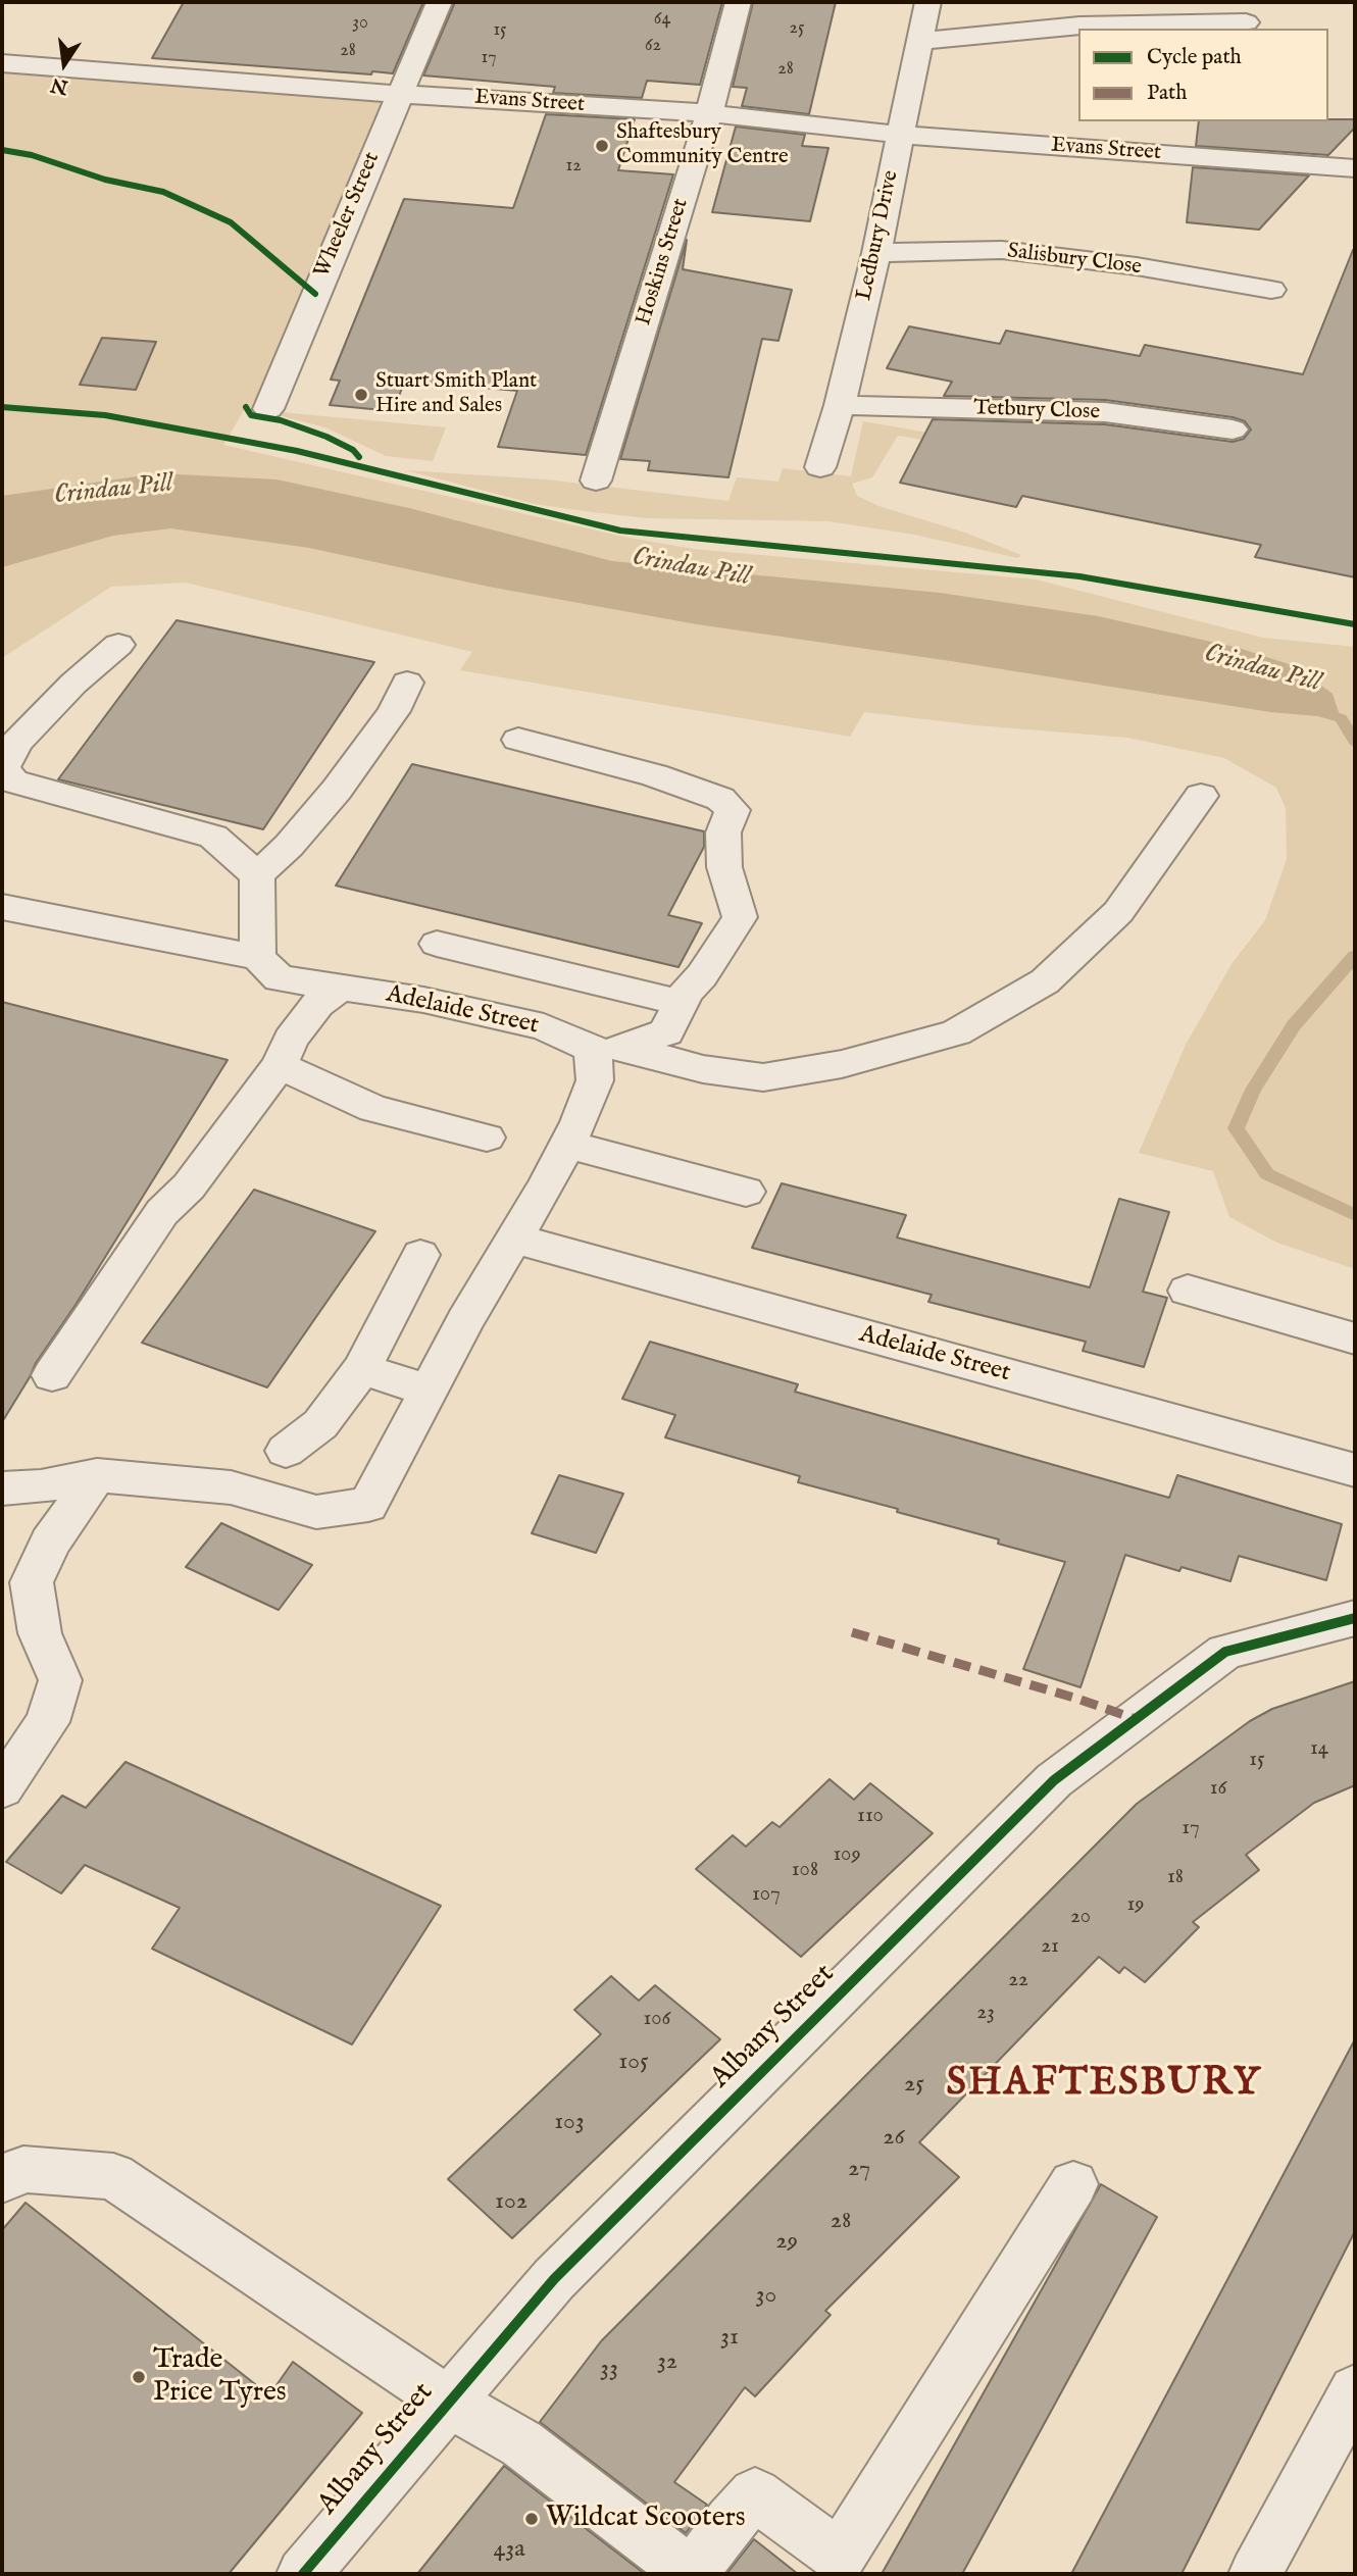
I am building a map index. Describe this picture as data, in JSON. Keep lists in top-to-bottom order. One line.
{"streets":{"street":["Evans Street","Wheeler Street","Ledbury Drive","Salisbury Close","Hoskins Street","Tetbury Close","Adelaide Street","Albany Street"]},"crossings":[["Evans Street","Wheeler Street"],["Evans Street","Ledbury Drive"],["Evans Street","Hoskins Street"],["Ledbury Drive","Salisbury Close"],["Ledbury Drive","Tetbury Close"]],"districts":["SHAFTESBURY"],"water":["Crindau Pill"],"places":["Shaftesbury Community Centre","Stuart Smith Plant Hire and Sales","Trade Price Tyres","Wildcat Scooters"],"house_numbers":["64","30","25","15","62","28","17","28","12","14","15","16","110","17","109","108","18","107","19","20","21","22","23","106","105","25","103","26","27","102","28","29","30","31","32","33","43a"],"legend":["Cycle path","Path"],"north":"bottom"}
